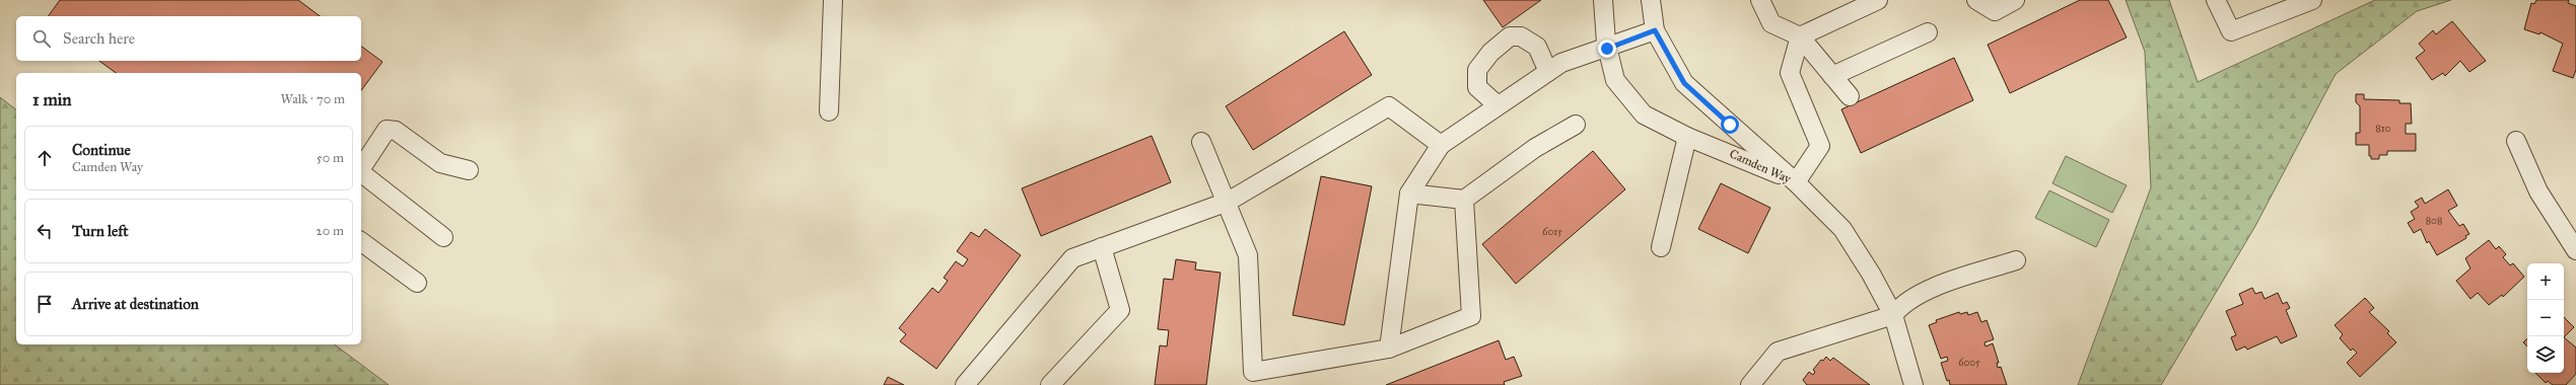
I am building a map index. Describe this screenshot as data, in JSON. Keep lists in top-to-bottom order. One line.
{"streets":{"street":["Camden Way"]},"house_numbers":["810","808","6015","6005"],"page":{"search":"Search here","heading":["1 min","Walk · 70 m"],"list":[["Continue","Camden Way","50 m"],["Turn left","20 m"],"Arrive at destination"],"map_buttons":["+","−"]}}
